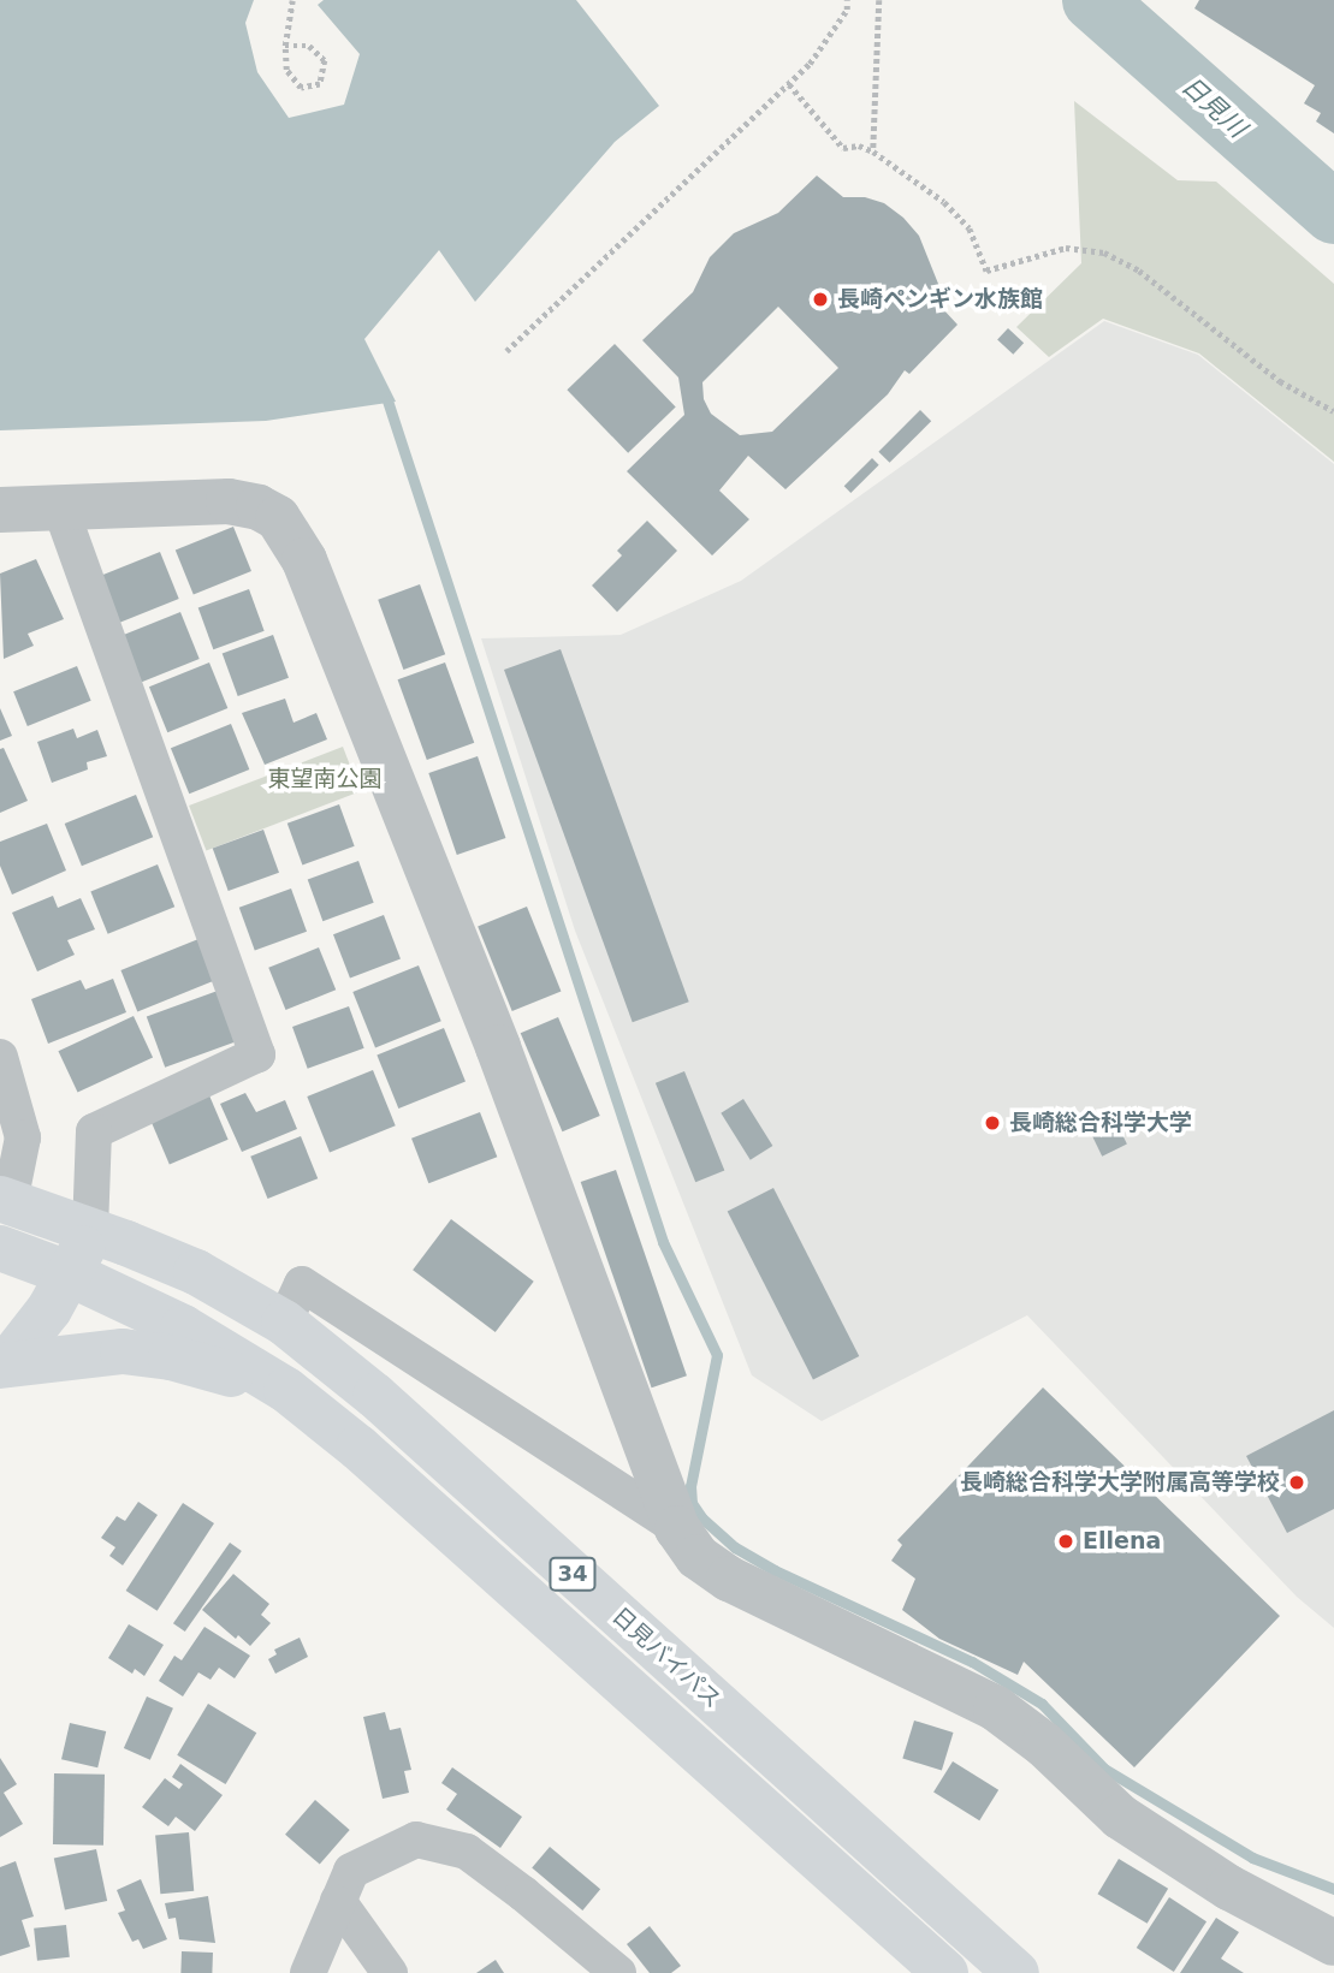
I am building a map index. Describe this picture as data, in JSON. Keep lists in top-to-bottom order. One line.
{"streets":{"highway":["34","日見バイパス"]},"crossings":[["34","日見バイパス"]],"water":["日見川"],"parks":["東望南公園"],"places":["長崎ペンギン水族館","長崎総合科学大学","長崎総合科学大学附属高等学校","Ellena"]}
